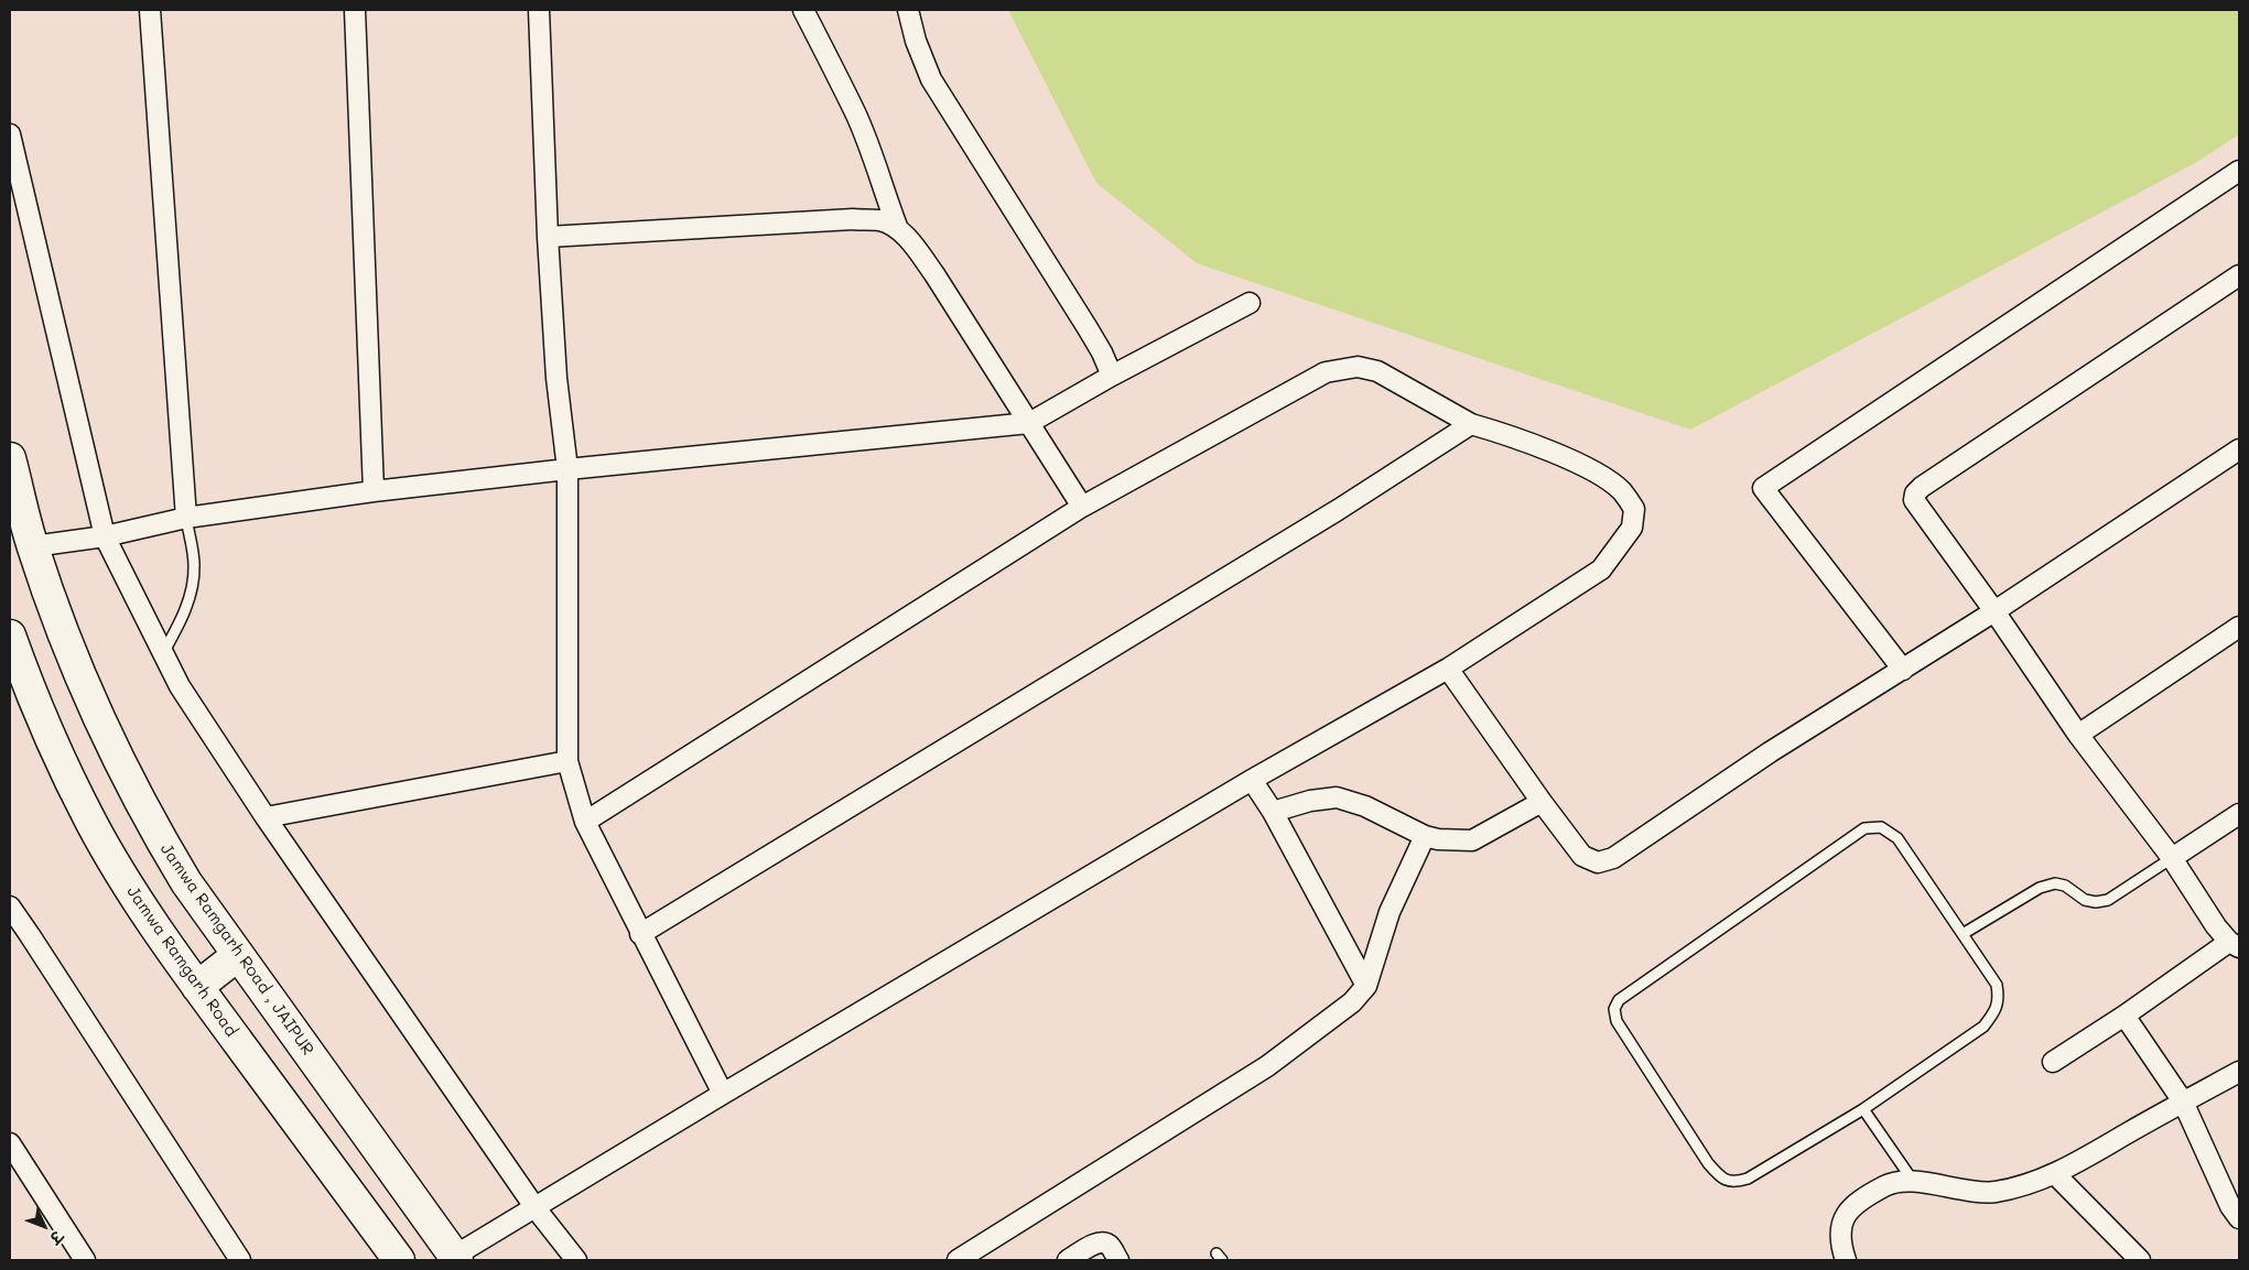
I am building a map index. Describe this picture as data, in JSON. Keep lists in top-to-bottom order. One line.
{"streets":{"highway":["Jamwa Ramgarh Road , JAIPUR","Jamwa Ramgarh Road"]},"north":"bottom right"}
